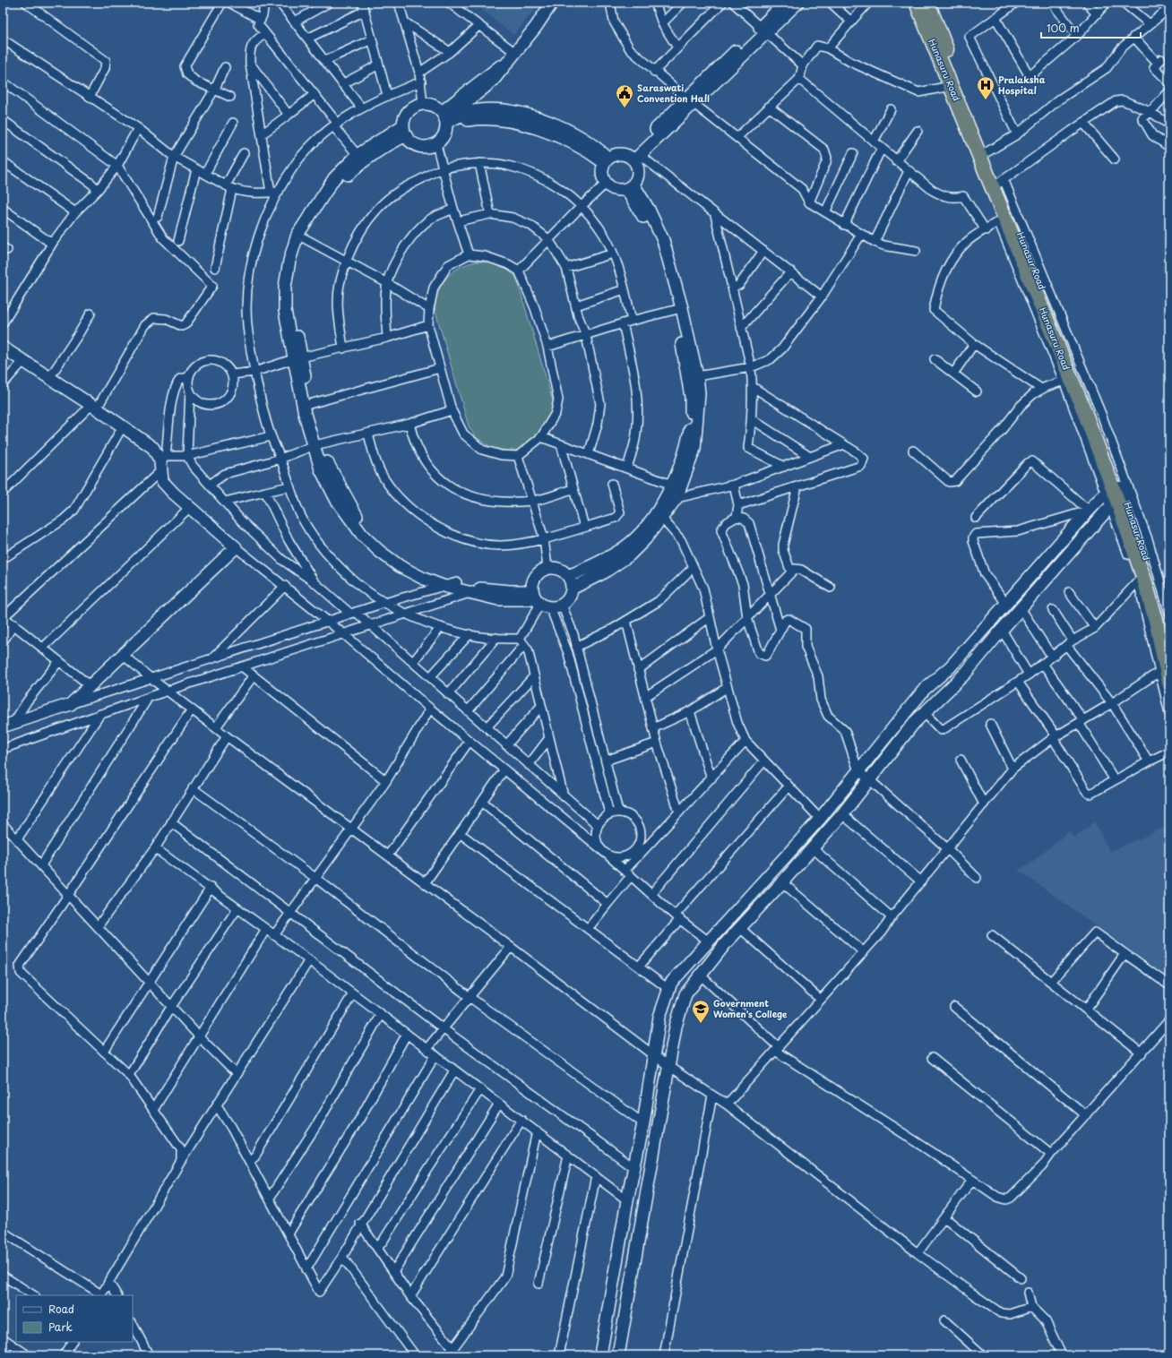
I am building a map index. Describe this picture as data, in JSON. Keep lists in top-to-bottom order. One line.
{"streets":{"highway":["Hunasuru Road","Hunasur Road"]},"crossings":[["Hunasuru Road","Hunasur Road"]],"places":{"hospital":["Pralaksha Hospital"],"public building":["Saraswati Convention Hall"],"school or university":["Government Women's College"]},"legend":["Road","Park"],"scale_bar":"100 m"}
